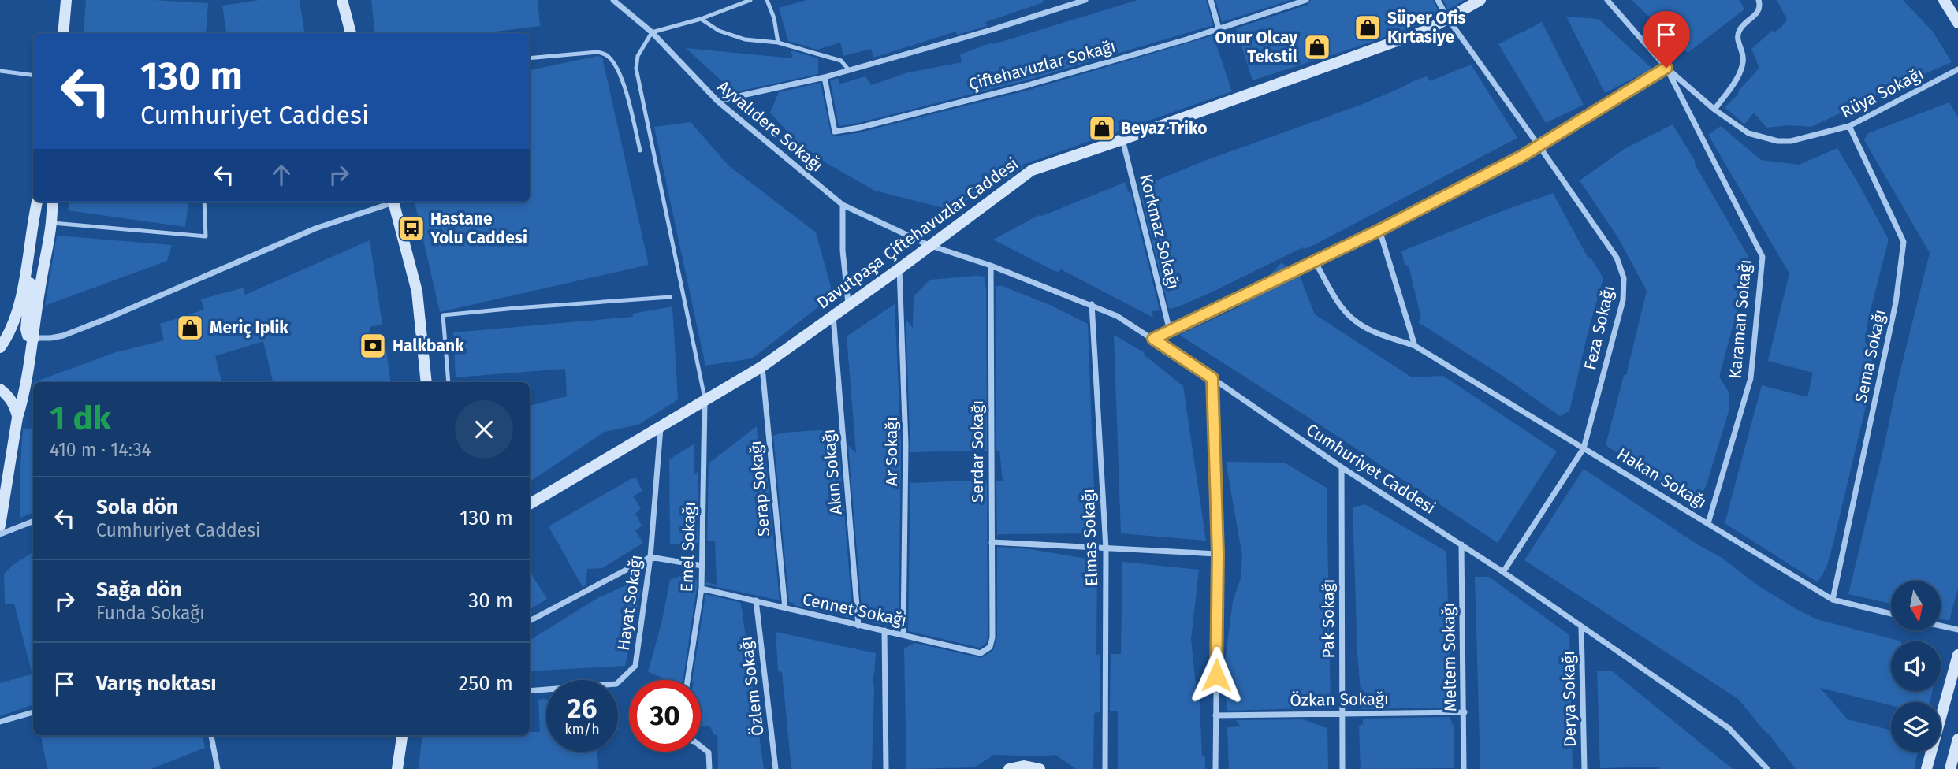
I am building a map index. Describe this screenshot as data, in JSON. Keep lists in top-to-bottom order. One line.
{"streets":{"street":["Çiftehavuzlar Sokağı","Rüya Sokağı","Ayvalıdere Sokağı","Korkmaz Sokağı","Davutpaşa Çiftehavuzlar Caddesi","Karaman Sokağı","Feza Sokağı","Sema Sokağı","Ar Sokağı","Serdar Sokağı","Cumhuriyet Caddesi","Akın Sokağı","Hakan Sokağı","Serap Sokağı","Elmas Sokağı","Emel Sokağı","Hayat Sokağı","Cennet Sokağı","Pak Sokağı","Meltem Sokağı","Özlem Sokağı","Derya Sokağı","Özkan Sokağı"]},"crossings":[["Rüya Sokağı","Karaman Sokağı"],["Rüya Sokağı","Sema Sokağı"],["Ayvalıdere Sokağı","Davutpaşa Çiftehavuzlar Caddesi"],["Ayvalıdere Sokağı","Cumhuriyet Caddesi"],["Korkmaz Sokağı","Davutpaşa Çiftehavuzlar Caddesi"],["Davutpaşa Çiftehavuzlar Caddesi","Feza Sokağı"],["Davutpaşa Çiftehavuzlar Caddesi","Ar Sokağı"],["Davutpaşa Çiftehavuzlar Caddesi","Cumhuriyet Caddesi"],["Davutpaşa Çiftehavuzlar Caddesi","Akın Sokağı"],["Davutpaşa Çiftehavuzlar Caddesi","Serap Sokağı"],["Davutpaşa Çiftehavuzlar Caddesi","Emel Sokağı"],["Davutpaşa Çiftehavuzlar Caddesi","Hayat Sokağı"],["Karaman Sokağı","Hakan Sokağı"],["Feza Sokağı","Cumhuriyet Caddesi"],["Feza Sokağı","Hakan Sokağı"],["Sema Sokağı","Hakan Sokağı"],["Ar Sokağı","Cennet Sokağı"],["Serdar Sokağı","Cumhuriyet Caddesi"],["Serdar Sokağı","Cennet Sokağı"],["Cumhuriyet Caddesi","Elmas Sokağı"],["Cumhuriyet Caddesi","Pak Sokağı"],["Cumhuriyet Caddesi","Meltem Sokağı"],["Cumhuriyet Caddesi","Derya Sokağı"],["Akın Sokağı","Cennet Sokağı"],["Serap Sokağı","Cennet Sokağı"],["Emel Sokağı","Cennet Sokağı"],["Cennet Sokağı","Özlem Sokağı"],["Pak Sokağı","Özkan Sokağı"],["Meltem Sokağı","Özkan Sokağı"]],"places":{"shop":["Süper Ofis Kırtasiye","Onur Olcay Tekstil","Beyaz Triko","Meriç Iplik"],"bus stop":["Hastane Yolu Caddesi"],"bank":["Halkbank"]},"north":"bottom","page":{"turn":["130 m","Cumhuriyet Caddesi"],"heading":["1 dk","410 m · 14:34"],"list":[{"name":"Sola dön","note":"Cumhuriyet Caddesi","value":"130 m"},{"name":"Sağa dön","note":"Funda Sokağı","value":"30 m"},{"name":"Varış noktası","value":"250 m"}],"speed":"26 km/h","limit":"30"}}
